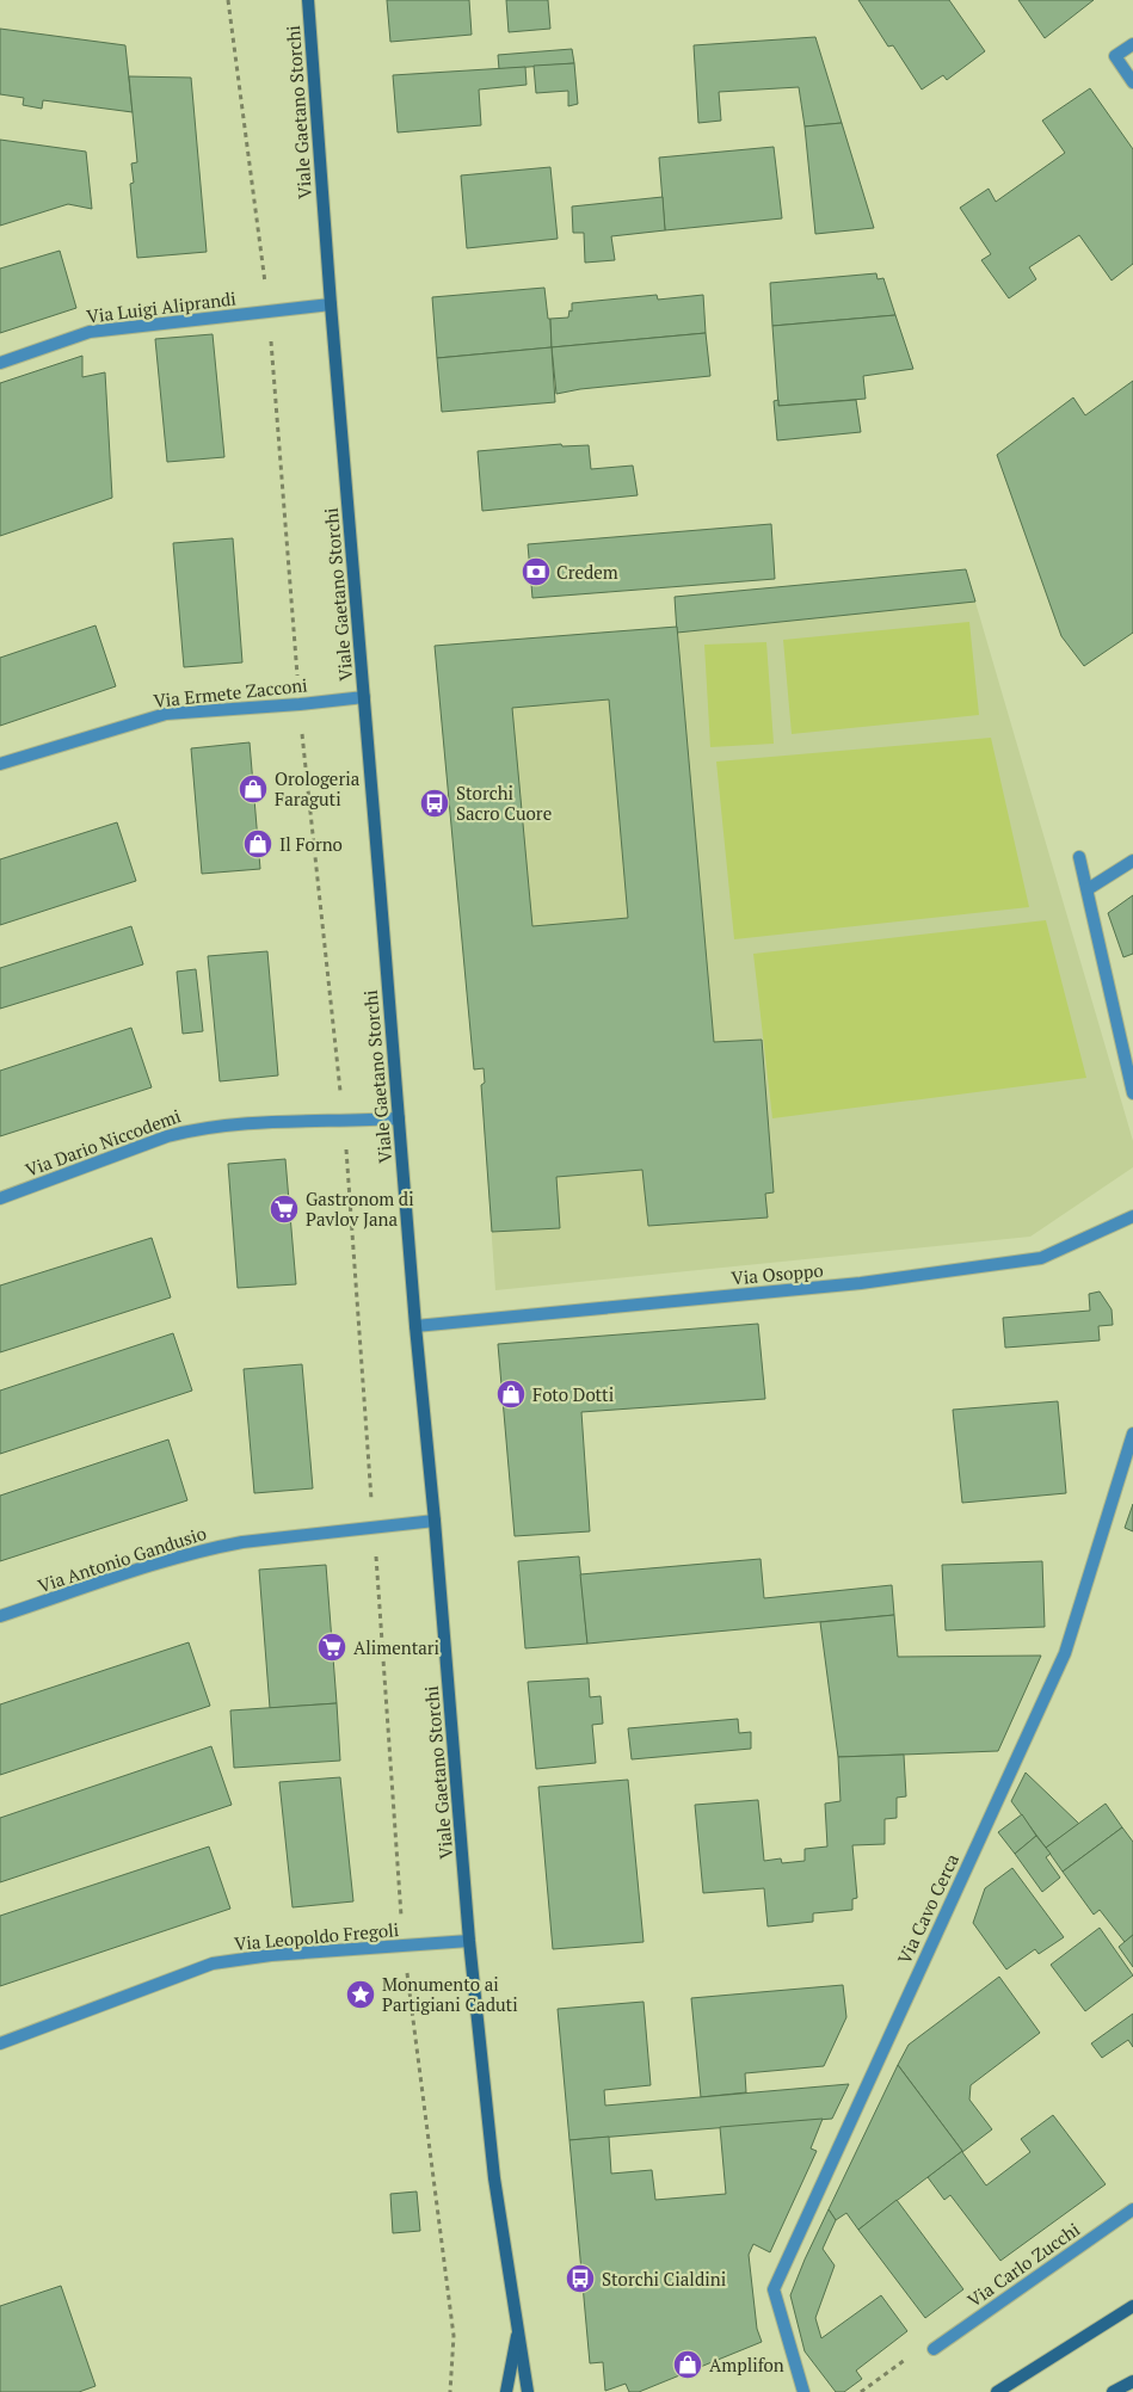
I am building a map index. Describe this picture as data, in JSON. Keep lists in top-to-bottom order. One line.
{"streets":{"street":["Viale Gaetano Storchi","Via Luigi Aliprandi","Via Ermete Zacconi","Via Dario Niccodemi","Via Osoppo","Via Antonio Gandusio","Via Cavo Cerca","Via Leopoldo Fregoli","Via Carlo Zucchi"]},"crossings":[["Viale Gaetano Storchi","Via Luigi Aliprandi"],["Viale Gaetano Storchi","Via Ermete Zacconi"],["Viale Gaetano Storchi","Via Dario Niccodemi"],["Viale Gaetano Storchi","Via Osoppo"],["Viale Gaetano Storchi","Via Antonio Gandusio"],["Viale Gaetano Storchi","Via Leopoldo Fregoli"]],"places":{"bank":["Credem"],"shop":["Orologeria Faraguti","Il Forno","Foto Dotti","Amplifon"],"bus stop":["Storchi Sacro Cuore","Storchi Cialdini"],"supermarket":["Gastronom di Pavlov Jana","Alimentari"],"place":["Monumento ai Partigiani Caduti"]}}
